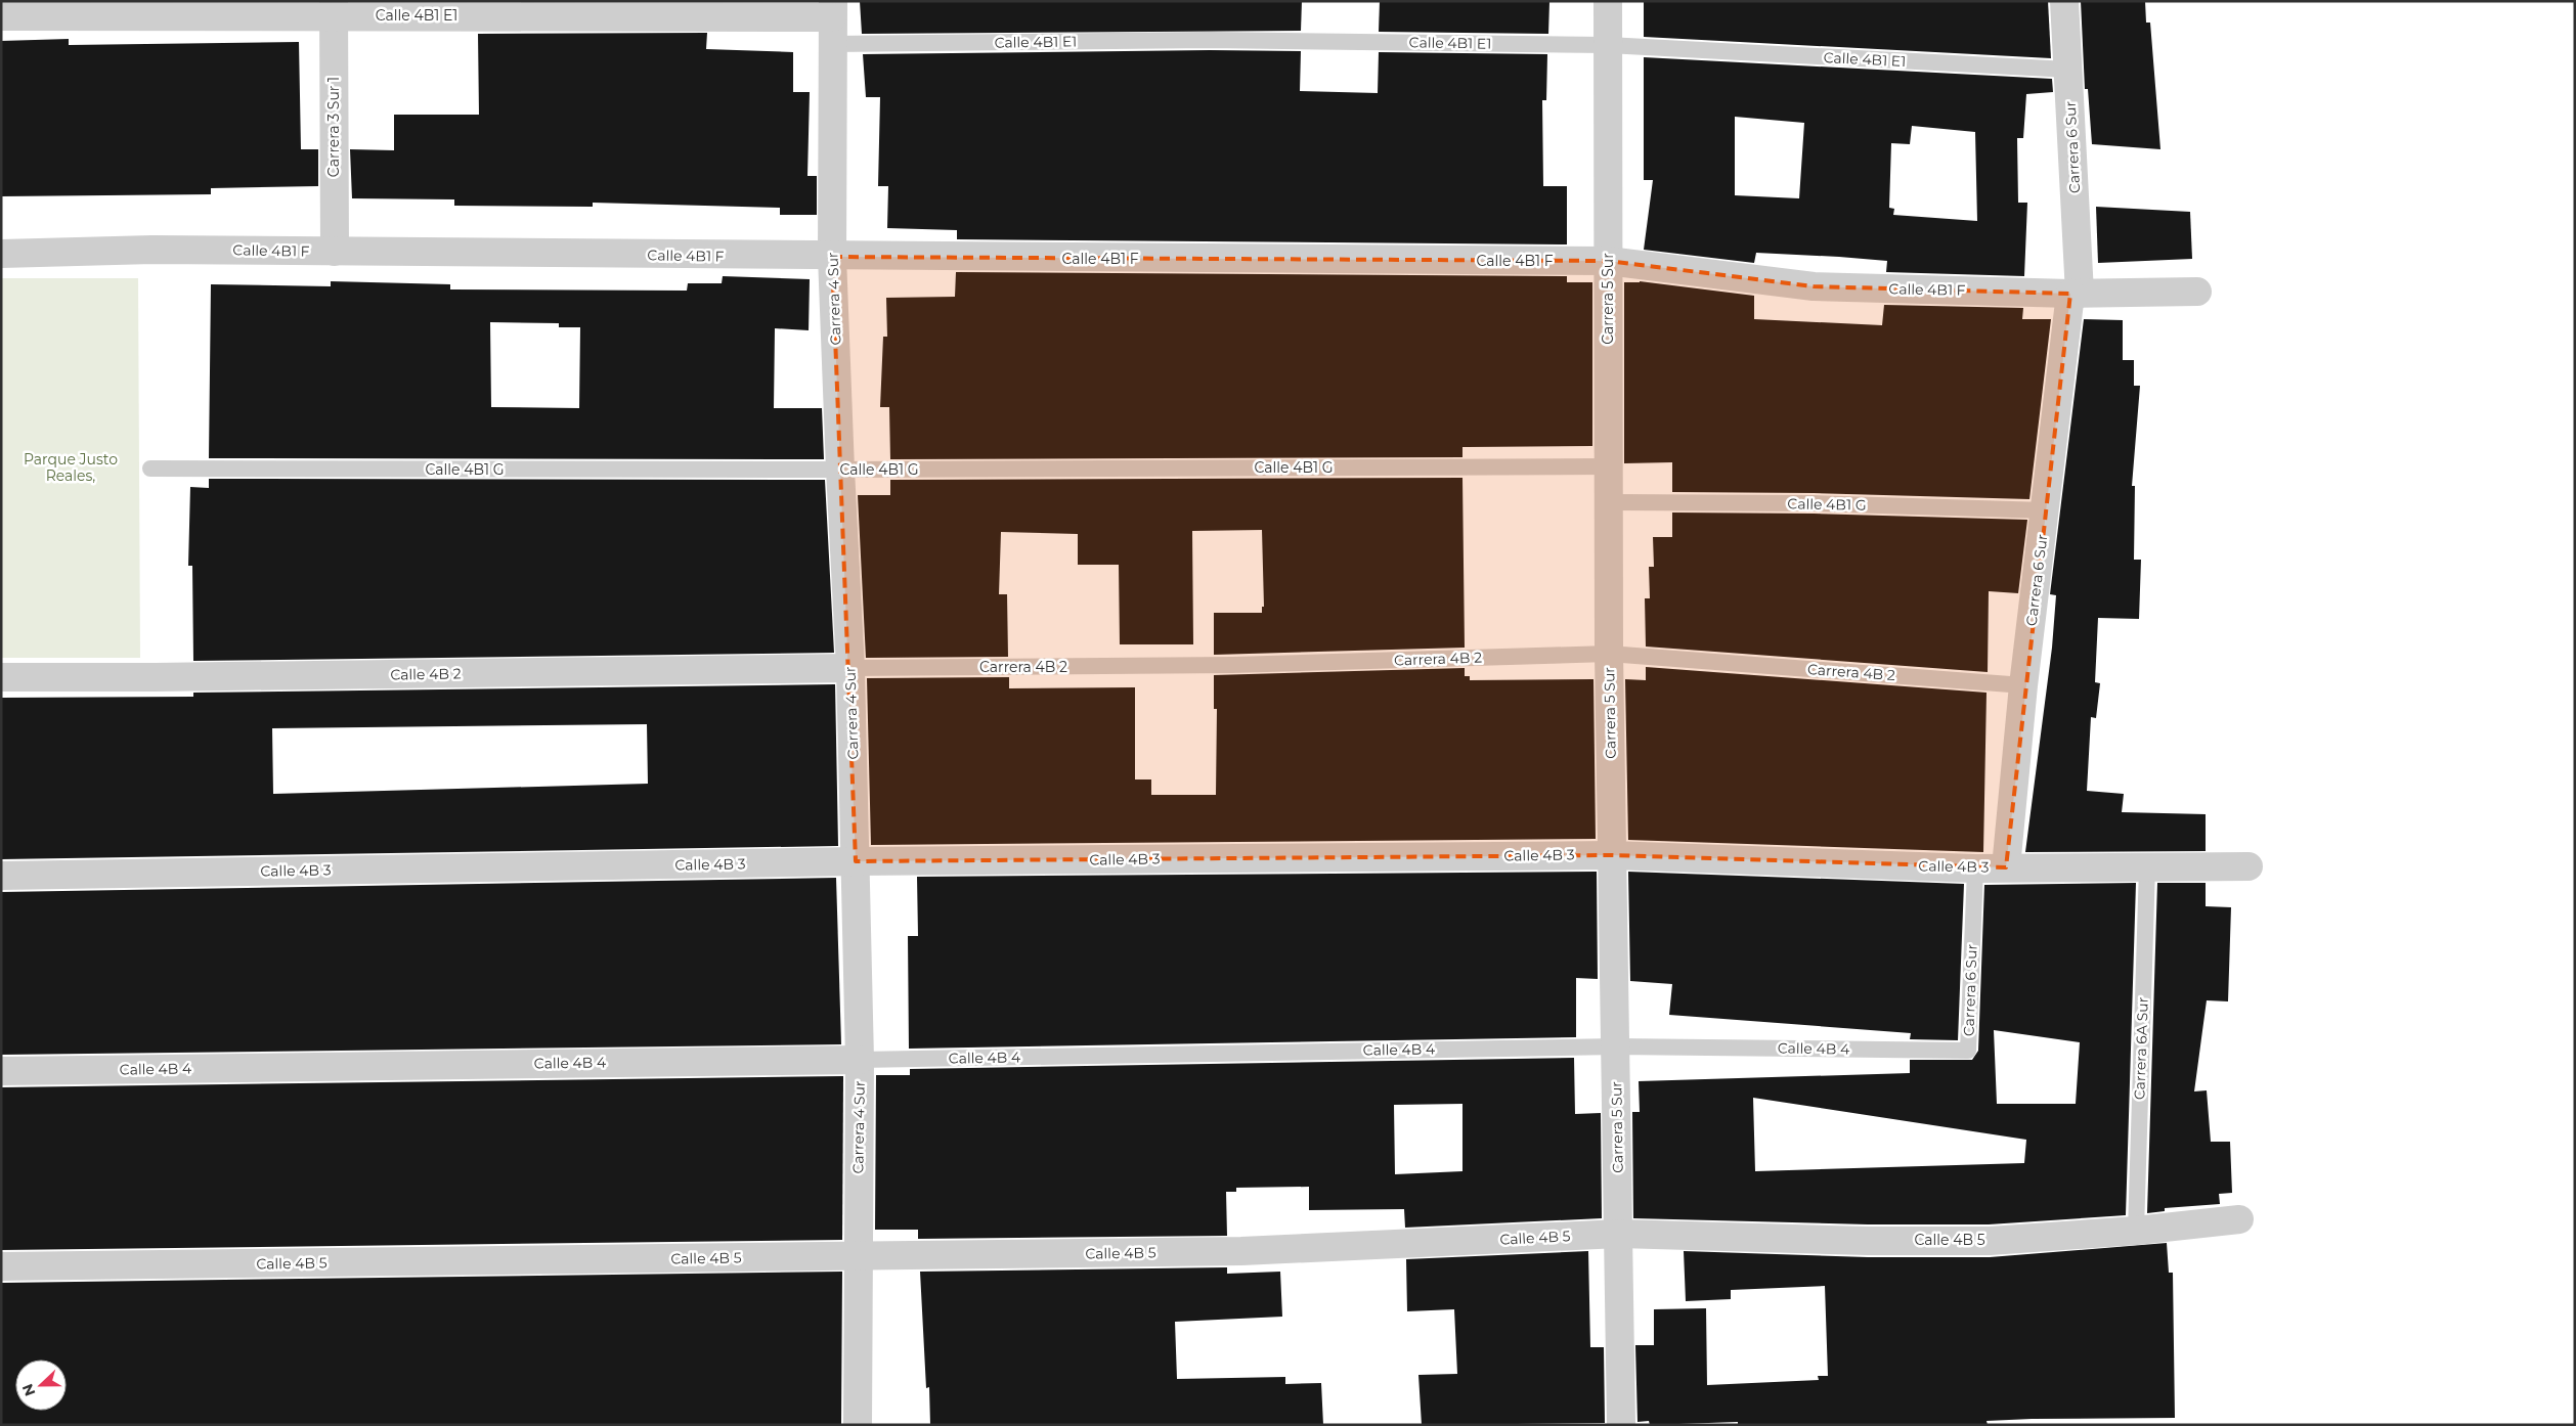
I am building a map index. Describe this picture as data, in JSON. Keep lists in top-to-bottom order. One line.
{"streets":{"street":["Calle 4B1 E1","Carrera 3 Sur 1","Carrera 6 Sur","Calle 4B1 F","Carrera 4 Sur","Carrera 5 Sur","Calle 4B 2","Calle 4B 3","Calle 4B 4","Calle 4B 5"],"lane":["Calle 4B1 G","Carrera 4B 2","Carrera 6A Sur"]},"crossings":[["Calle 4B1 E1","Carrera 3 Sur 1"],["Calle 4B1 E1","Carrera 6 Sur"],["Calle 4B1 E1","Carrera 4 Sur"],["Calle 4B1 E1","Carrera 5 Sur"],["Carrera 3 Sur 1","Calle 4B1 F"],["Carrera 6 Sur","Calle 4B1 F"],["Carrera 6 Sur","Calle 4B1 G"],["Carrera 6 Sur","Carrera 4B 2"],["Carrera 6 Sur","Calle 4B 3"],["Carrera 6 Sur","Calle 4B 4"],["Calle 4B1 F","Carrera 4 Sur"],["Calle 4B1 F","Carrera 5 Sur"],["Carrera 4 Sur","Calle 4B1 G"],["Carrera 4 Sur","Carrera 4B 2"],["Carrera 4 Sur","Calle 4B 2"],["Carrera 4 Sur","Calle 4B 3"],["Carrera 4 Sur","Calle 4B 4"],["Carrera 4 Sur","Calle 4B 5"],["Carrera 5 Sur","Calle 4B1 G"],["Carrera 5 Sur","Carrera 4B 2"],["Carrera 5 Sur","Calle 4B 3"],["Carrera 5 Sur","Calle 4B 4"],["Carrera 5 Sur","Calle 4B 5"],["Carrera 4B 2","Calle 4B 2"],["Calle 4B 3","Carrera 6A Sur"],["Carrera 6A Sur","Calle 4B 5"]],"parks":["Parque Justo Reales,"],"north":"left"}
